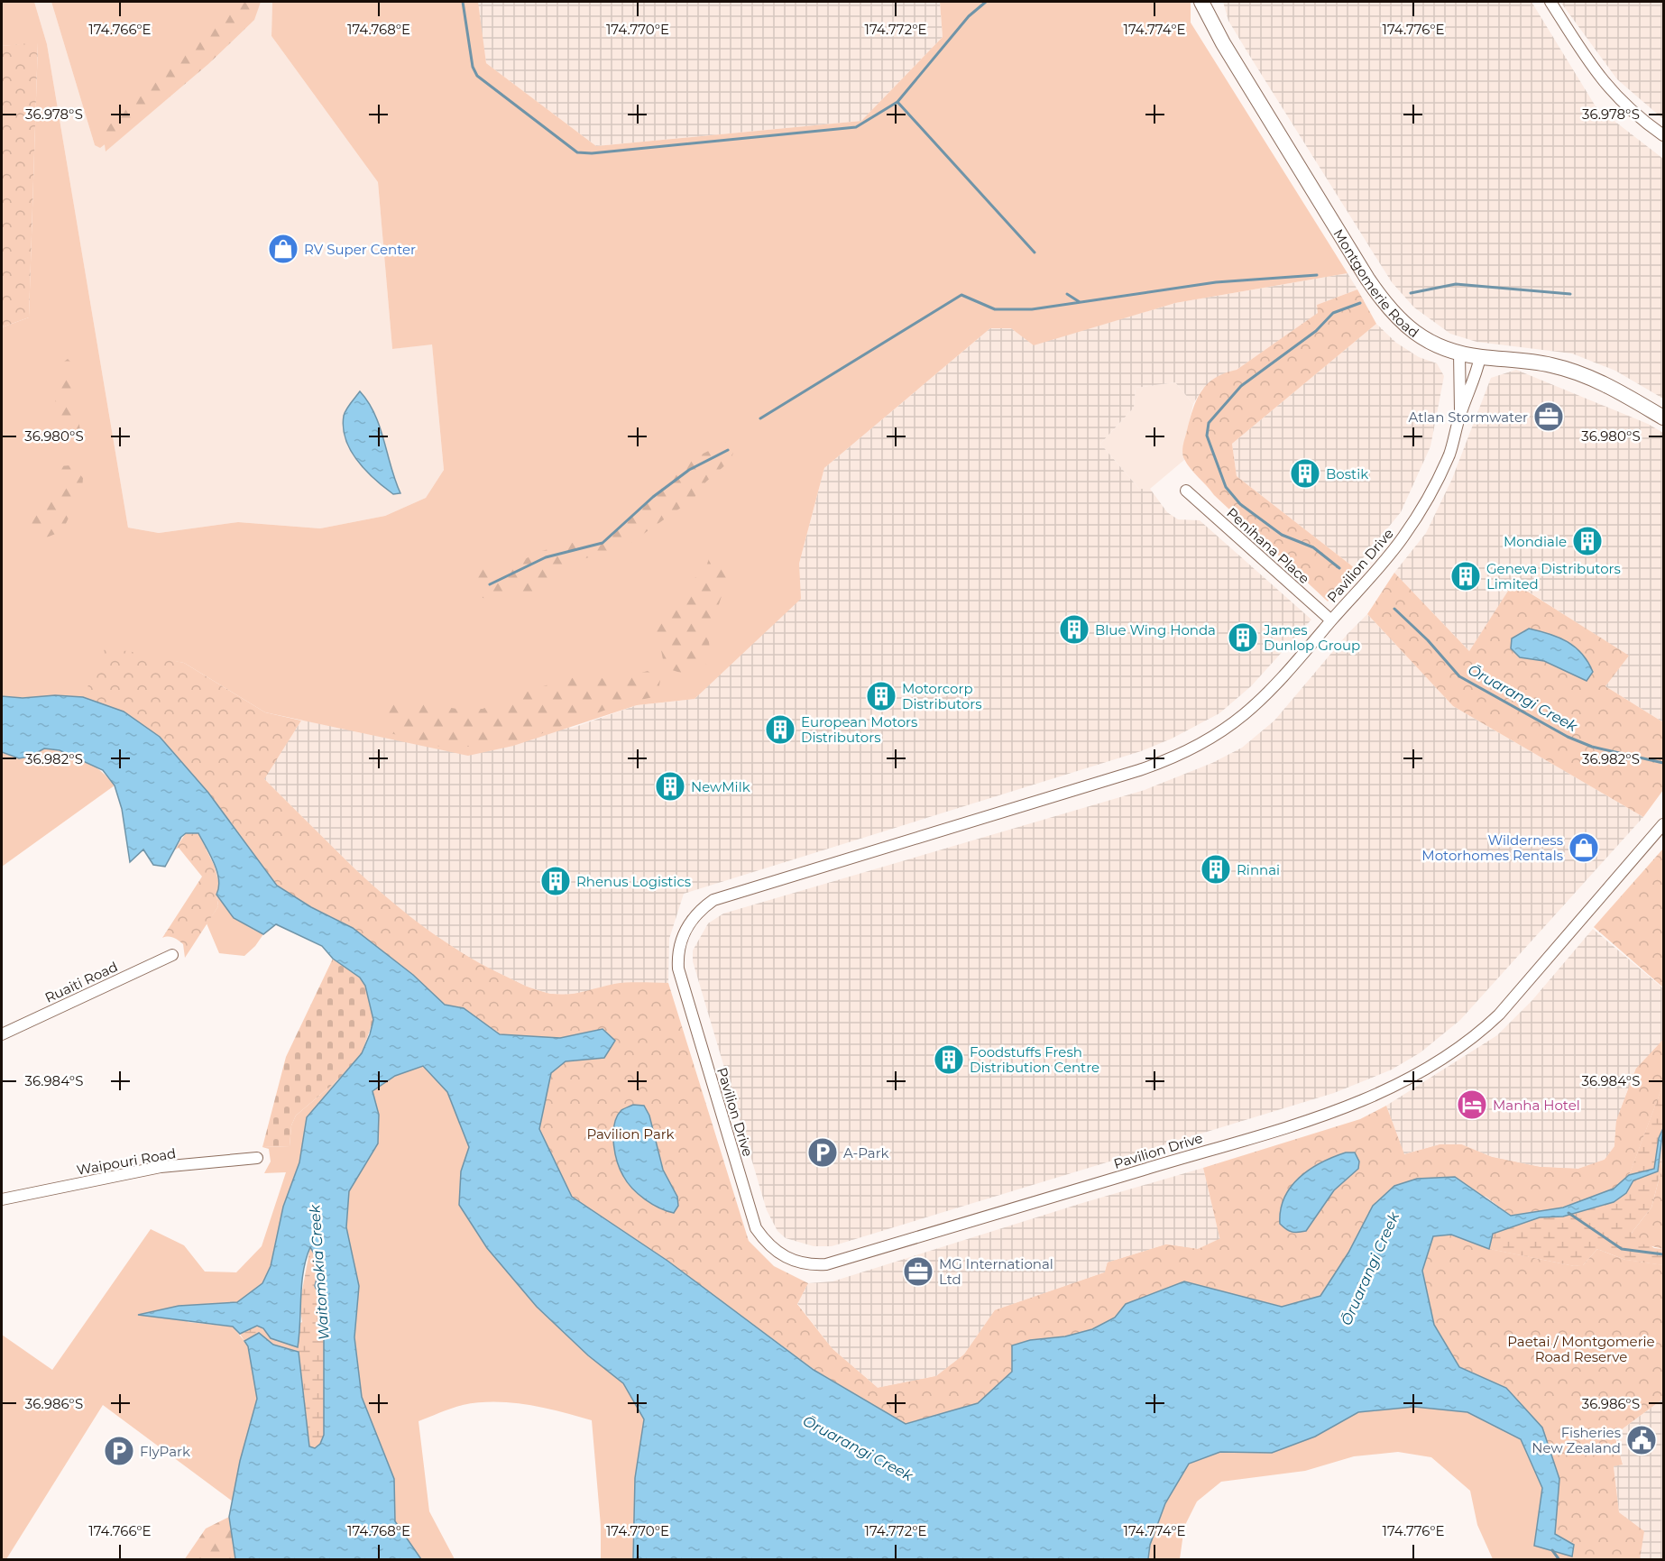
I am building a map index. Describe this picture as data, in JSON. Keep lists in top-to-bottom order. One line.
{"streets":{"street":["Montgomerie Road","Penihana Place","Pavilion Drive","Ruaiti Road","Waipouri Road"]},"crossings":[["Montgomerie Road","Pavilion Drive"],["Penihana Place","Pavilion Drive"]],"water":["Ōruarangi Creek","Waitomokia Creek"],"parks":["Pavilion Park","Paetai / Montgomerie Road Reserve"],"places":{"shop":["RV Super Center","Wilderness Motorhomes Rentals"],"office":["Atlan Stormwater","MG International Ltd"],"building":["Bostik","Mondiale","Geneva Distributors Limited","Blue Wing Honda","James Dunlop Group","Motorcorp Distributors","European Motors Distributors","NewMilk","Rinnai","Rhenus Logistics","Foodstuffs Fresh Distribution Centre"],"hotel":["Manha Hotel"],"parking":["A-Park","FlyPark"],"public building":["Fisheries New Zealand"]},"coordinates":["174.766°E","174.768°E","174.770°E","174.772°E","174.774°E","174.776°E","36.978°S","36.980°S","36.982°S","36.984°S","36.986°S"]}
